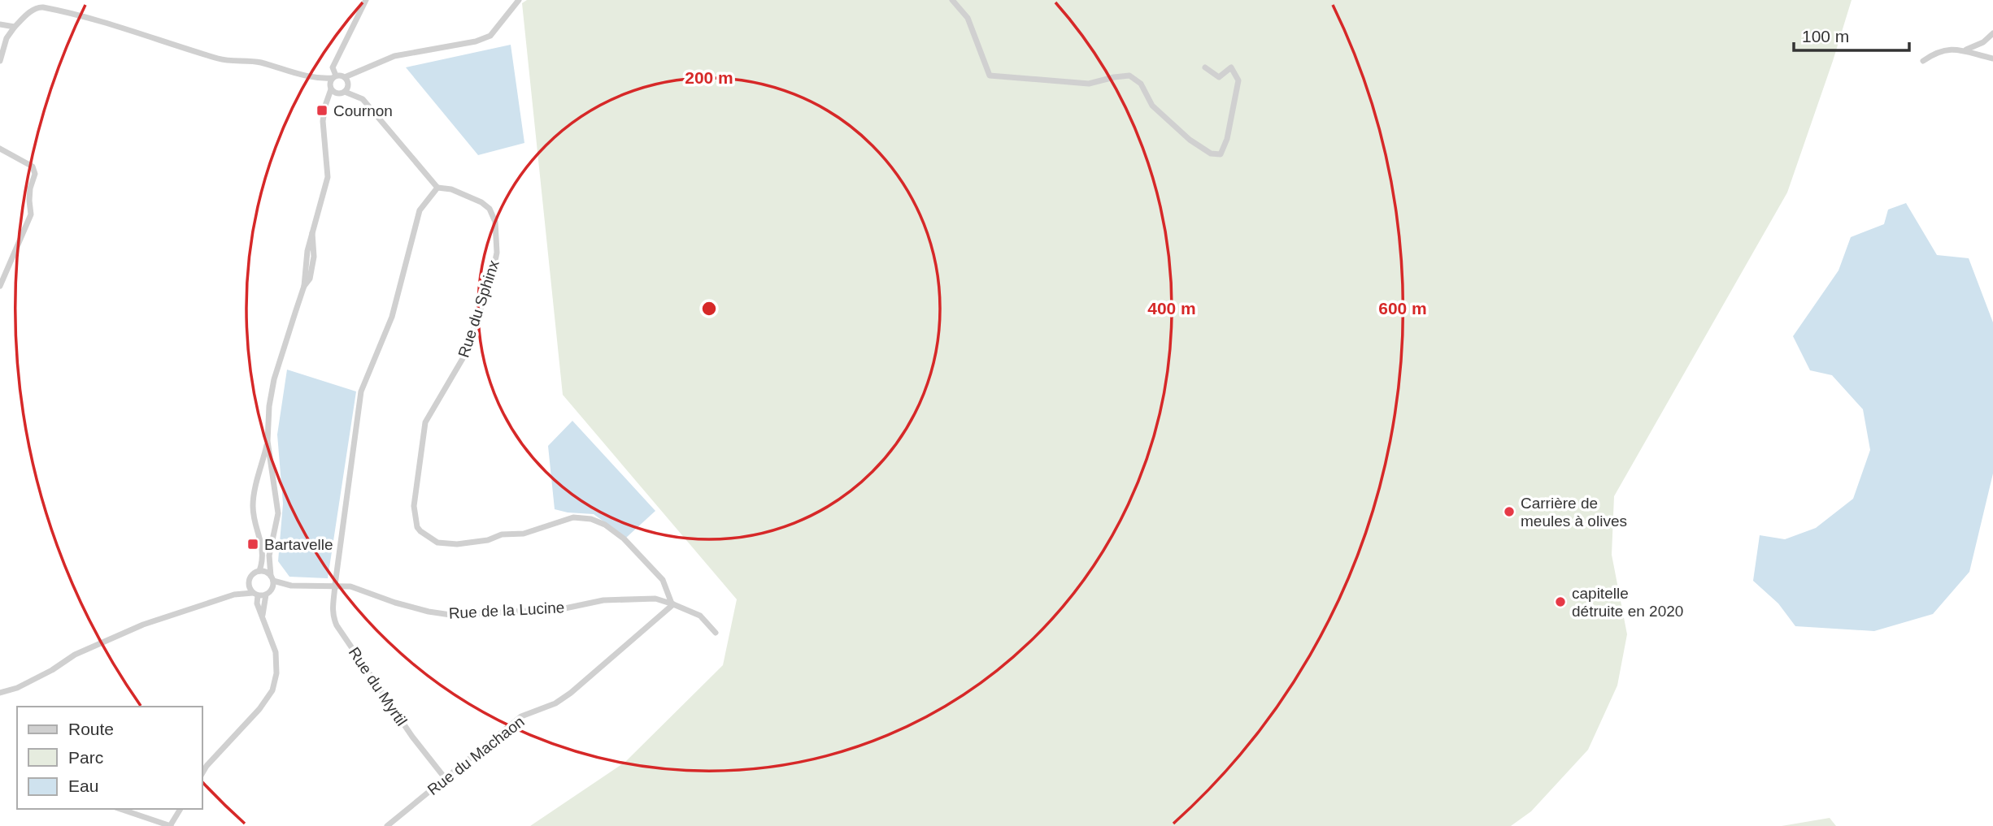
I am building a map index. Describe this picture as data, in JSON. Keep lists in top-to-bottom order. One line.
{"streets":{"street":["Rue du Sphinx","Rue de la Lucine","Rue du Myrtil","Rue du Machaon"]},"crossings":[["Rue du Sphinx","Rue de la Lucine"],["Rue du Sphinx","Rue du Myrtil"],["Rue du Sphinx","Rue du Machaon"],["Rue de la Lucine","Rue du Myrtil"],["Rue de la Lucine","Rue du Machaon"],["Rue du Myrtil","Rue du Machaon"]],"places":{"transit":["Cournon","Bartavelle"],"other":["Carrière de meules à olives","capitelle détruite en 2020"]},"legend":["Route","Parc","Eau"],"scale_bar":"100 m","rings":["200 m","400 m","600 m"]}
